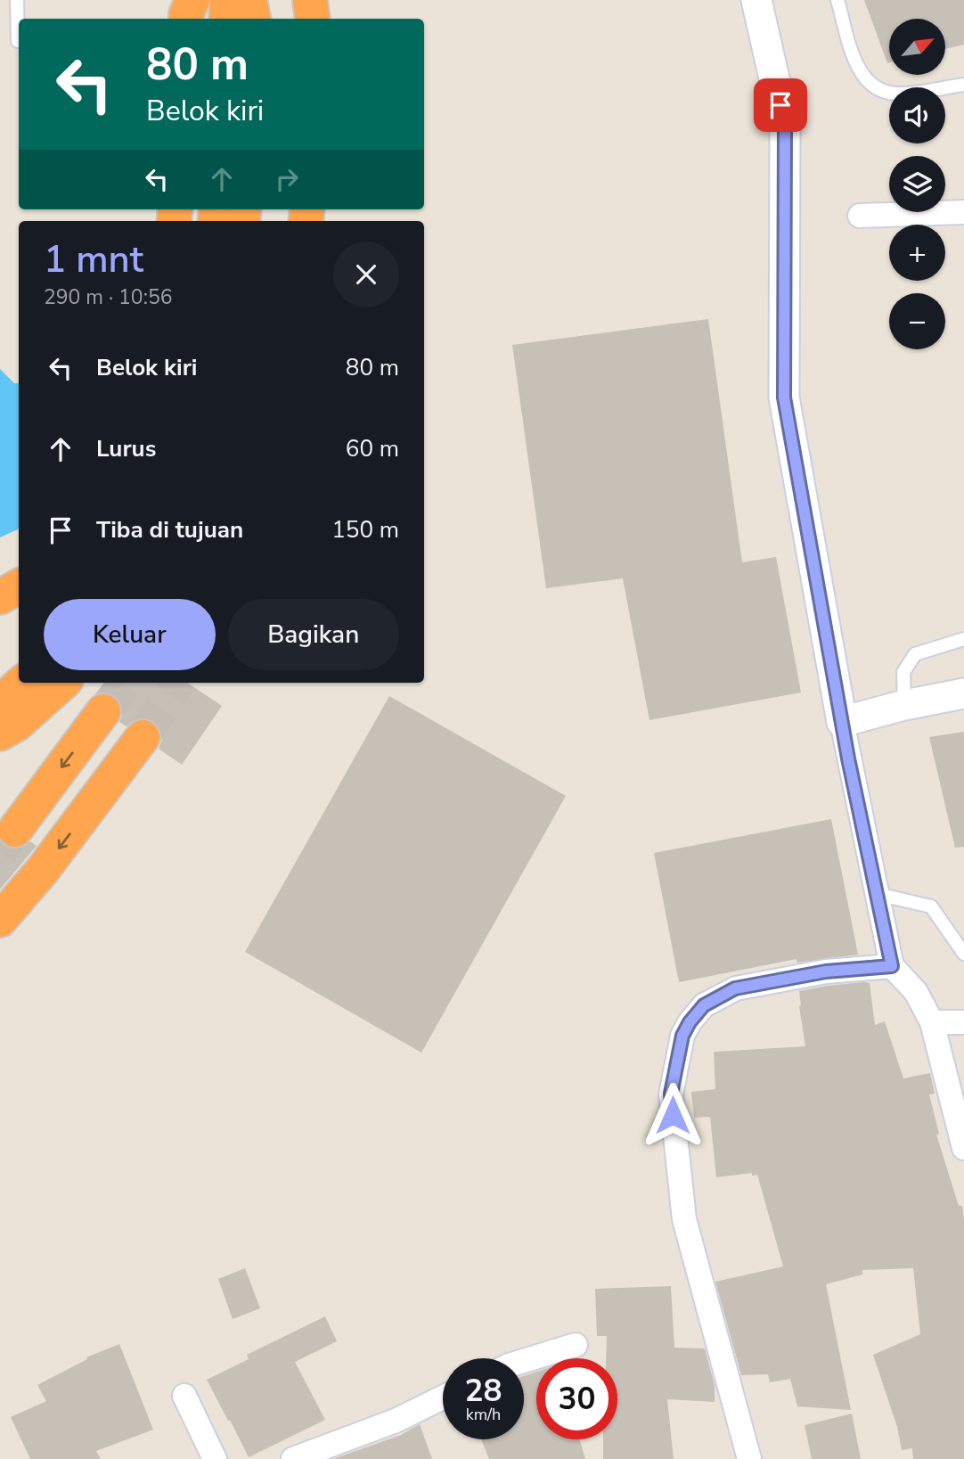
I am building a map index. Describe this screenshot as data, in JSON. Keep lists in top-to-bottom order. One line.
{"north":"top right","page":{"map_buttons":["+","−"],"turn":["80 m","Belok kiri"],"heading":["1 mnt","290 m · 10:56"],"list":[{"name":"Belok kiri","value":"80 m"},{"name":"Lurus","value":"60 m"},{"name":"Tiba di tujuan","value":"150 m"}],"buttons":["Keluar","Bagikan"],"speed":"28 km/h","limit":"30"}}
